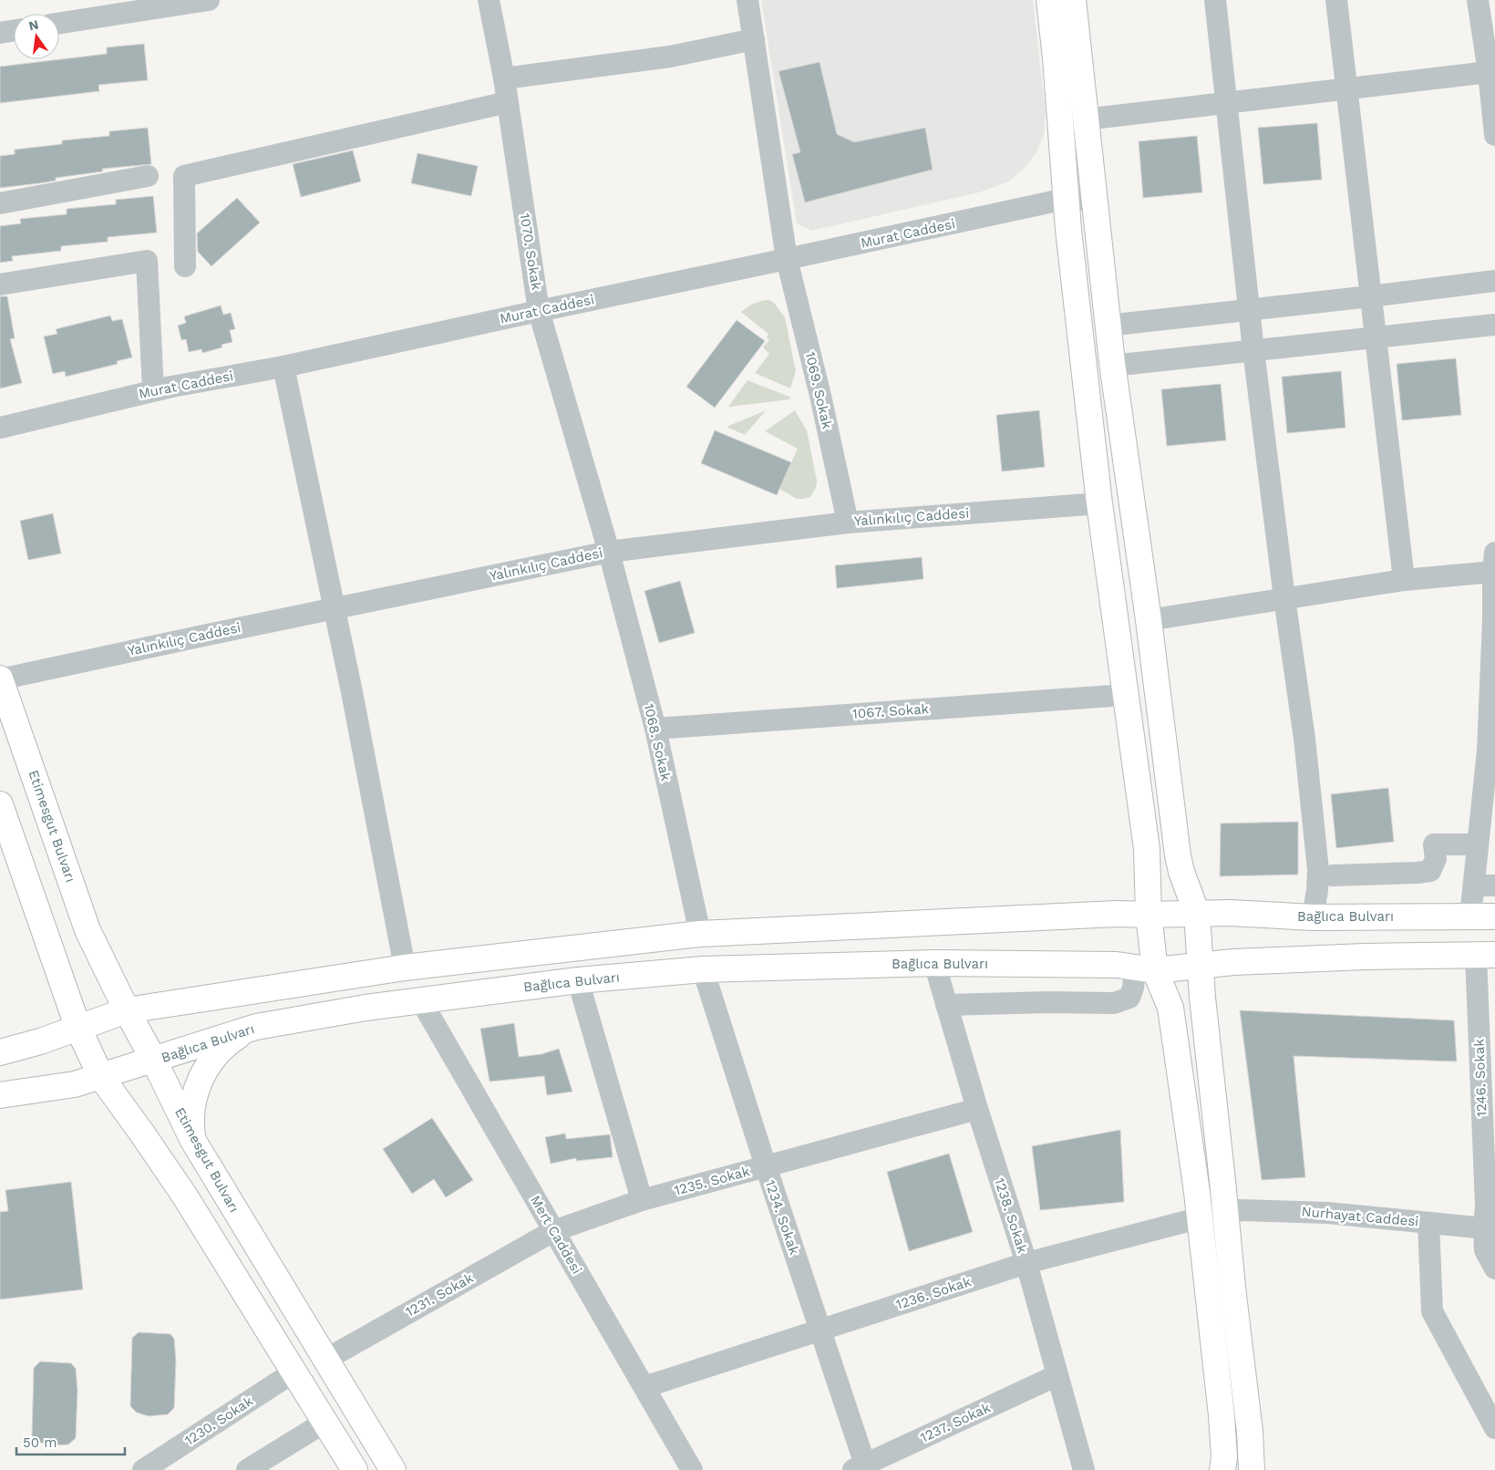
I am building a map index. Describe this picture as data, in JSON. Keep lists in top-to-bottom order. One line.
{"streets":{"main road":["Etimesgut Bulvarı","Bağlıca Bulvarı"],"street":["Murat Caddesi","1070. Sokak","1069. Sokak","Yalınkılıç Caddesi","1067. Sokak","1068. Sokak","1246. Sokak","1235. Sokak","1238. Sokak","Nurhayat Caddesi","1234. Sokak","Mert Caddesi","1236. Sokak","1231. Sokak","1230. Sokak","1237. Sokak"]},"crossings":[["Murat Caddesi","1070. Sokak"],["Murat Caddesi","1069. Sokak"],["1070. Sokak","Yalınkılıç Caddesi"],["1070. Sokak","1068. Sokak"],["1069. Sokak","Yalınkılıç Caddesi"],["Yalınkılıç Caddesi","1068. Sokak"],["Yalınkılıç Caddesi","Etimesgut Bulvarı"],["1067. Sokak","1068. Sokak"],["Etimesgut Bulvarı","Bağlıca Bulvarı"],["Etimesgut Bulvarı","1231. Sokak"],["Bağlıca Bulvarı","1238. Sokak"],["Bağlıca Bulvarı","1234. Sokak"],["Bağlıca Bulvarı","Mert Caddesi"],["1246. Sokak","Nurhayat Caddesi"],["1235. Sokak","1238. Sokak"],["1235. Sokak","1234. Sokak"],["1235. Sokak","Mert Caddesi"],["1235. Sokak","1231. Sokak"],["1238. Sokak","1236. Sokak"],["1238. Sokak","1237. Sokak"],["Nurhayat Caddesi","1236. Sokak"],["1234. Sokak","1236. Sokak"],["1234. Sokak","1237. Sokak"],["Mert Caddesi","1236. Sokak"],["Mert Caddesi","1231. Sokak"]],"scale_bar":"50 m","north":"top"}
